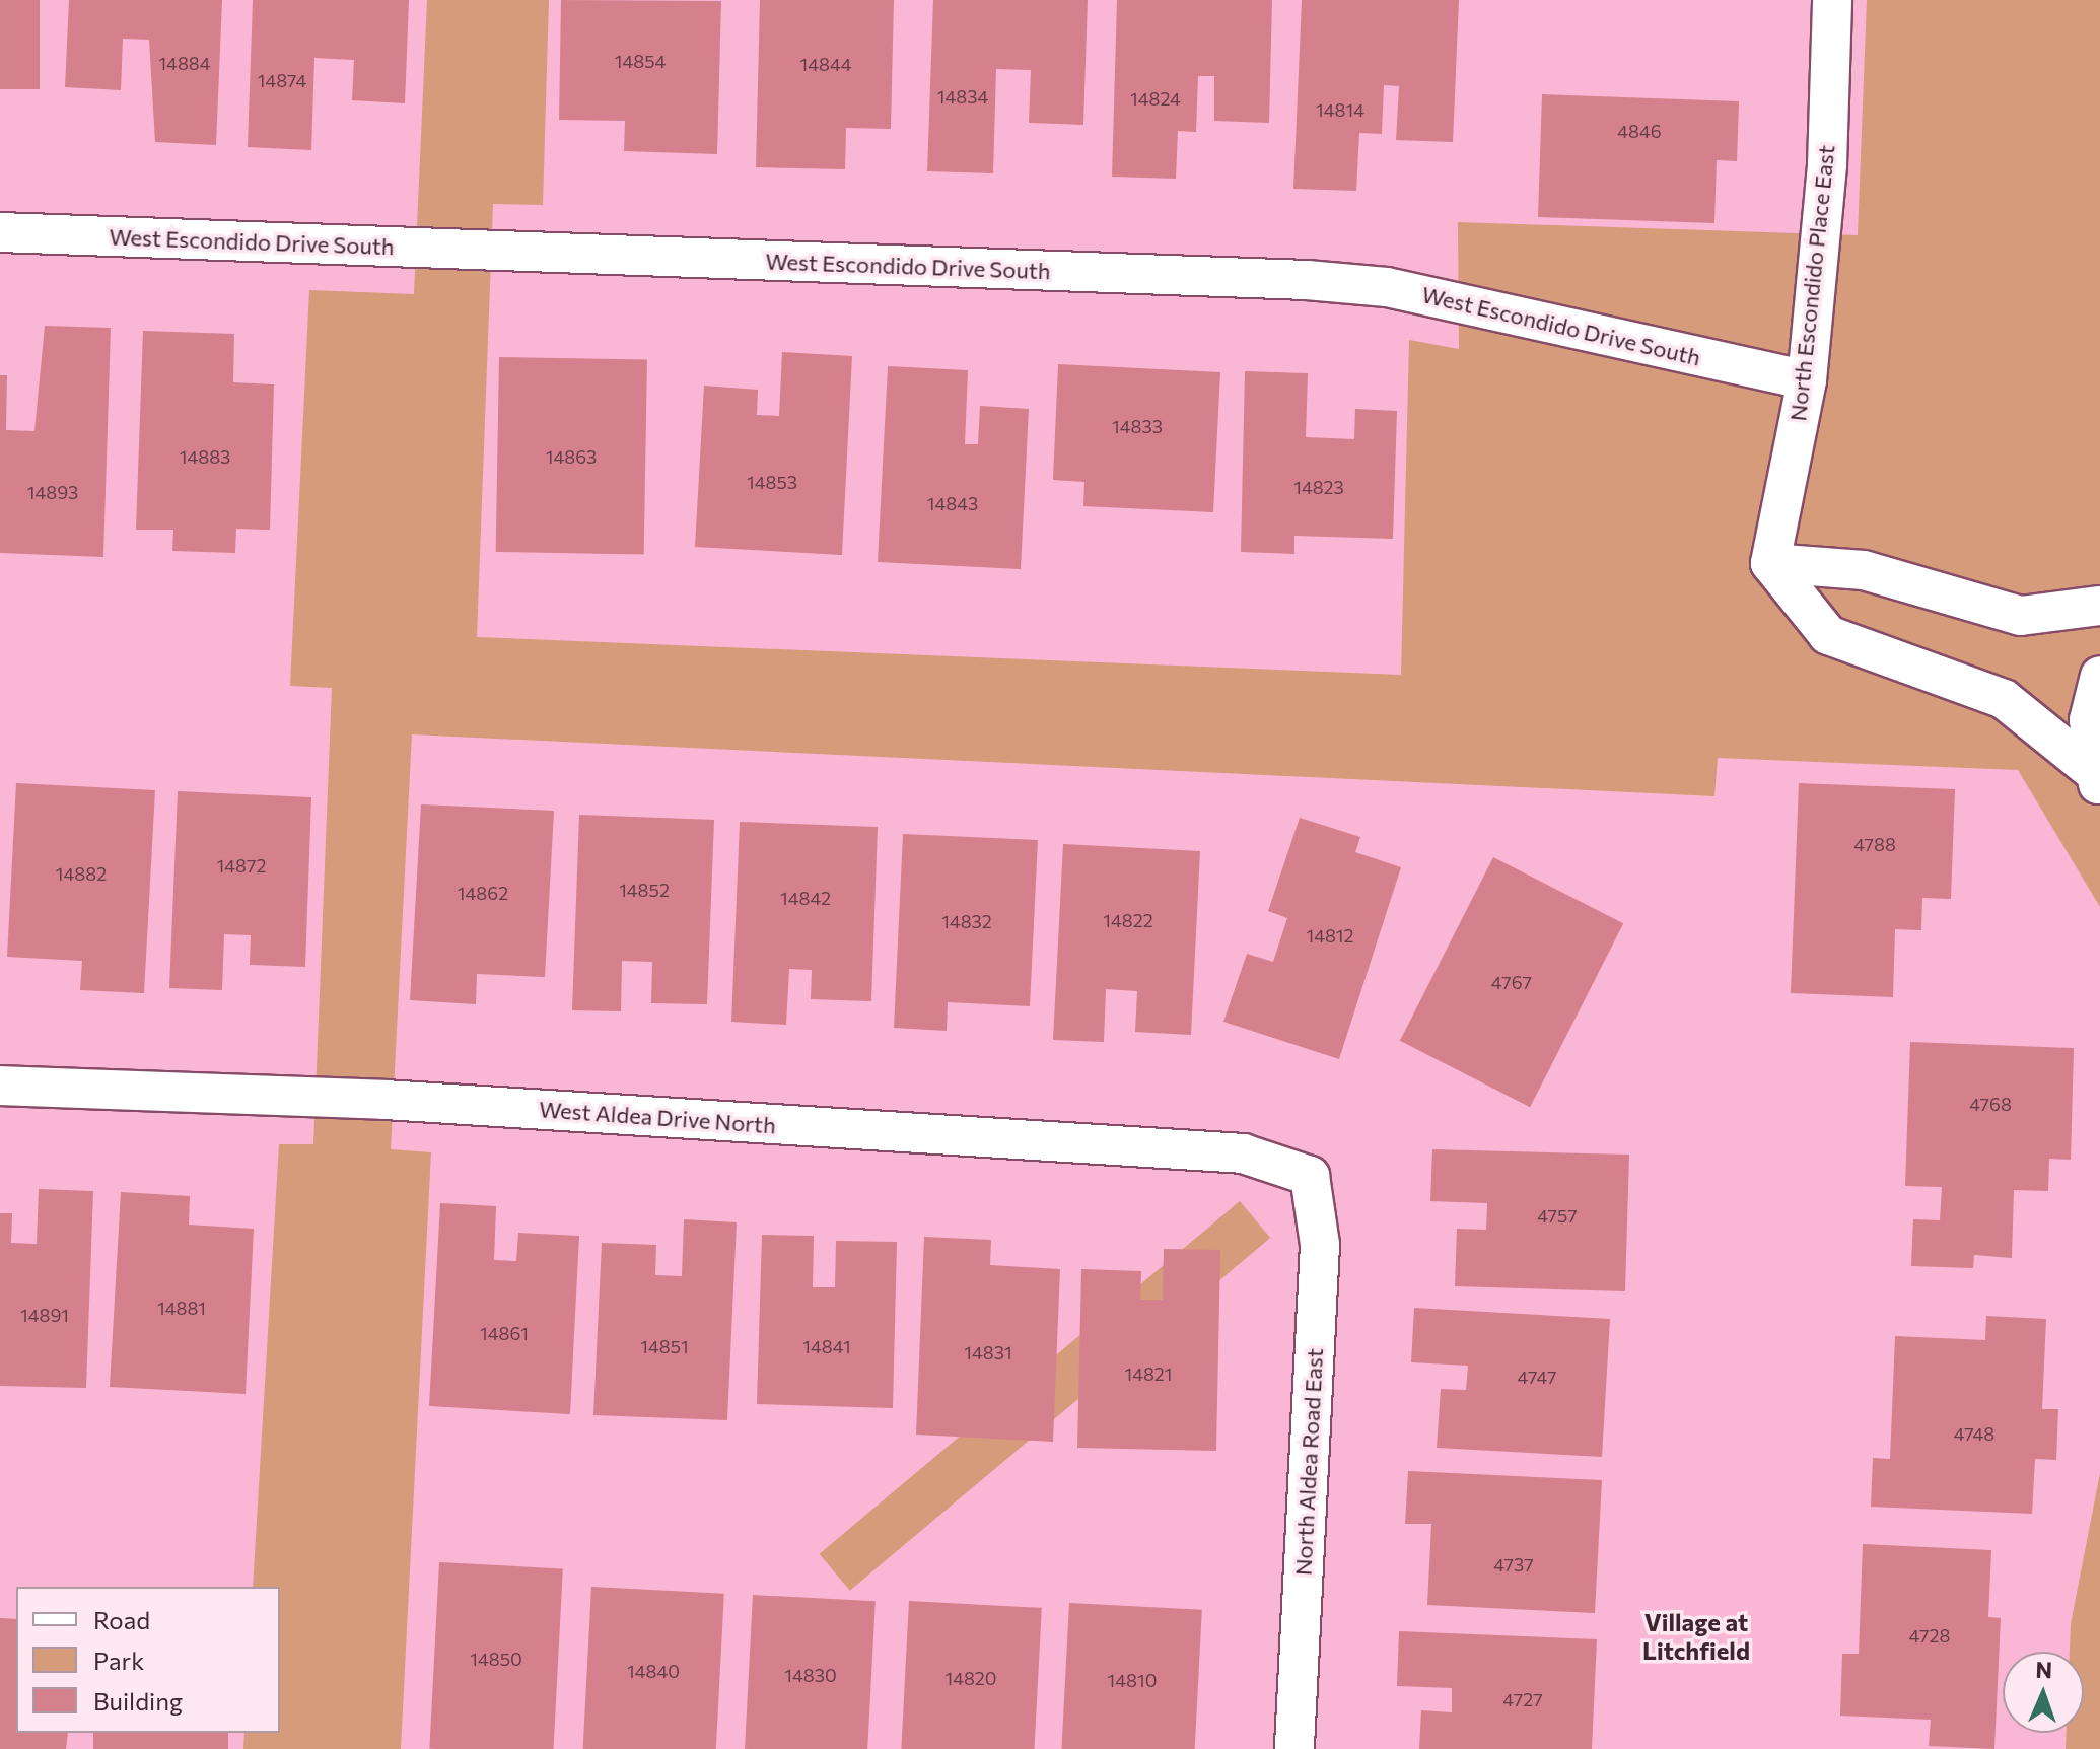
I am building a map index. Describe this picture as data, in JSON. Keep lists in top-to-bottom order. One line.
{"streets":{"street":["West Escondido Drive South","North Escondido Place East","West Aldea Drive North","North Aldea Road East"]},"crossings":[["West Escondido Drive South","North Escondido Place East"],["West Aldea Drive North","North Aldea Road East"]],"districts":["Village at Litchfield"],"house_numbers":["14854","14884","14844","14874","14834","14824","14814","4846","14833","14883","14863","14853","14823","14893","14843","4788","14872","14882","14852","14862","14842","14822","14832","14812","4767","4768","4757","14881","14891","14861","14851","14841","14831","14821","4747","4748","4737","4728","14850","14840","14830","14820","14810","4727"],"legend":["Road","Park","Building"],"north":"top"}
